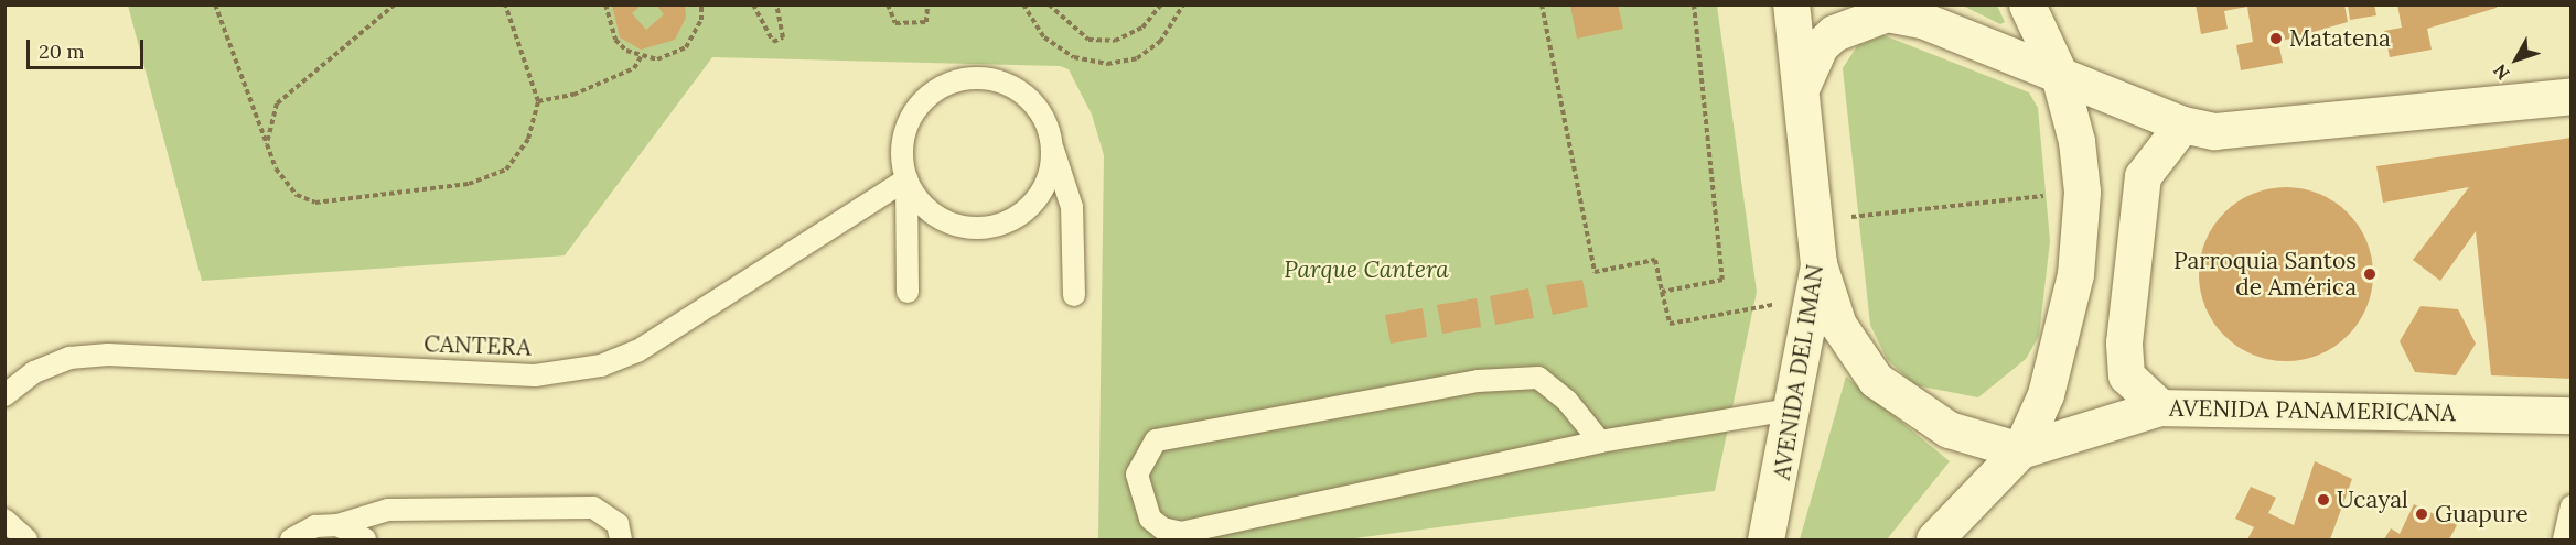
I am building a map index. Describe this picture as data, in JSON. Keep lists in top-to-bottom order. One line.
{"streets":{"street":["AVENIDA DEL IMAN","AVENIDA PANAMERICANA"],"lane":["CANTERA"]},"parks":["Parque Cantera"],"places":["Matatena","Parroquia Santos de América","Ucayal","Guapure"],"scale_bar":"20 m","north":"bottom left"}
